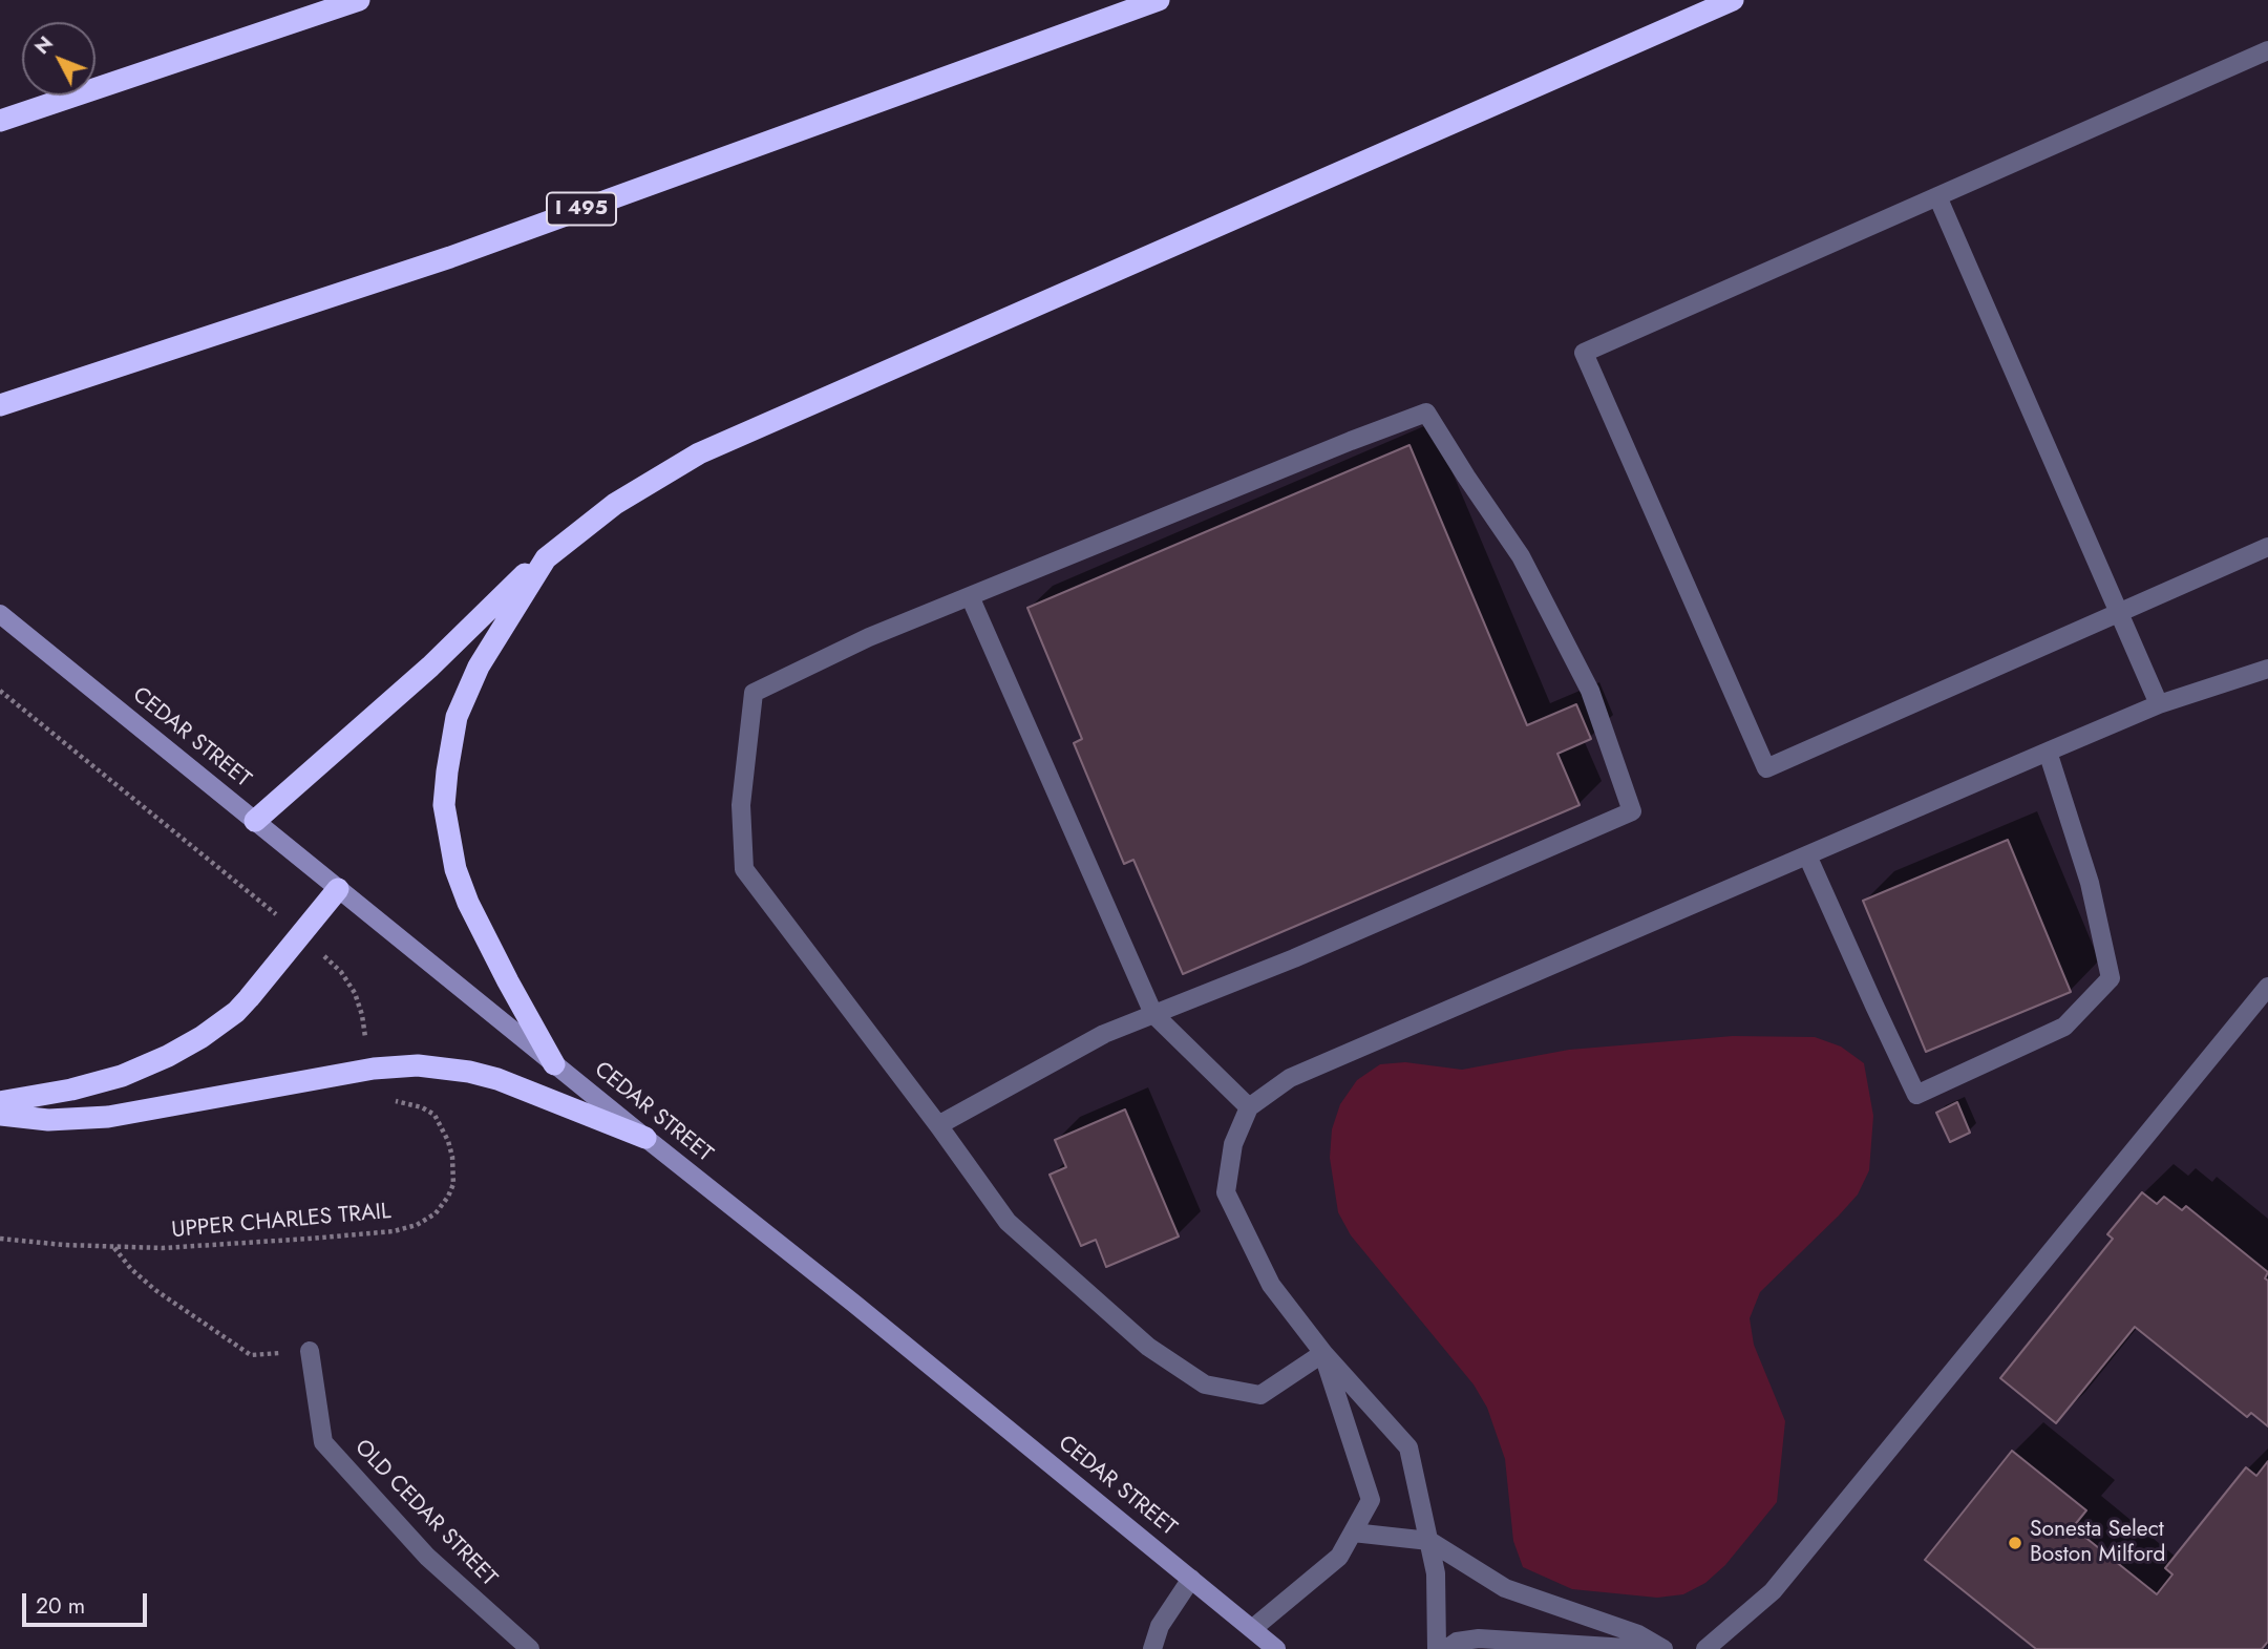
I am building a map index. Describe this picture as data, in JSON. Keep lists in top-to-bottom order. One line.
{"streets":{"highway":["I 495"],"main road":["CEDAR STREET"],"lane":["OLD CEDAR STREET"],"path":["UPPER CHARLES TRAIL"]},"places":["Sonesta Select Boston Milford"],"scale_bar":"20 m","north":"top left"}
